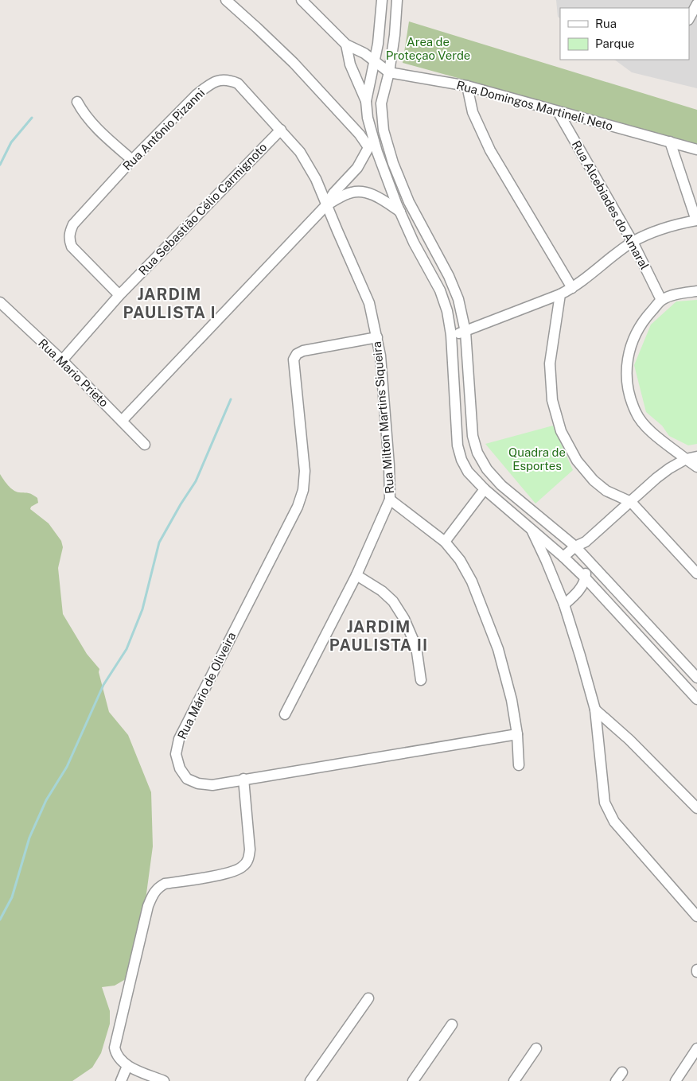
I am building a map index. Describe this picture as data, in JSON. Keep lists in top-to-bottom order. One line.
{"streets":{"street":["Rua Domingos Martineli Neto","Rua Antônio Pizanni","Rua Alcebiades do Amaral","Rua Sebastião Célio Carmignoto","Rua Mario Prieto","Rua Milton Martins Siqueira","Rua Mário de Oliveira"]},"crossings":[["Rua Domingos Martineli Neto","Rua Alcebiades do Amaral"],["Rua Antônio Pizanni","Rua Sebastião Célio Carmignoto"],["Rua Antônio Pizanni","Rua Milton Martins Siqueira"],["Rua Sebastião Célio Carmignoto","Rua Mario Prieto"],["Rua Milton Martins Siqueira","Rua Mário de Oliveira"]],"districts":["JARDIM PAULISTA I","JARDIM PAULISTA II"],"parks":["Area de Proteçao Verde","Quadra de Esportes"],"legend":["Rua","Parque"]}
